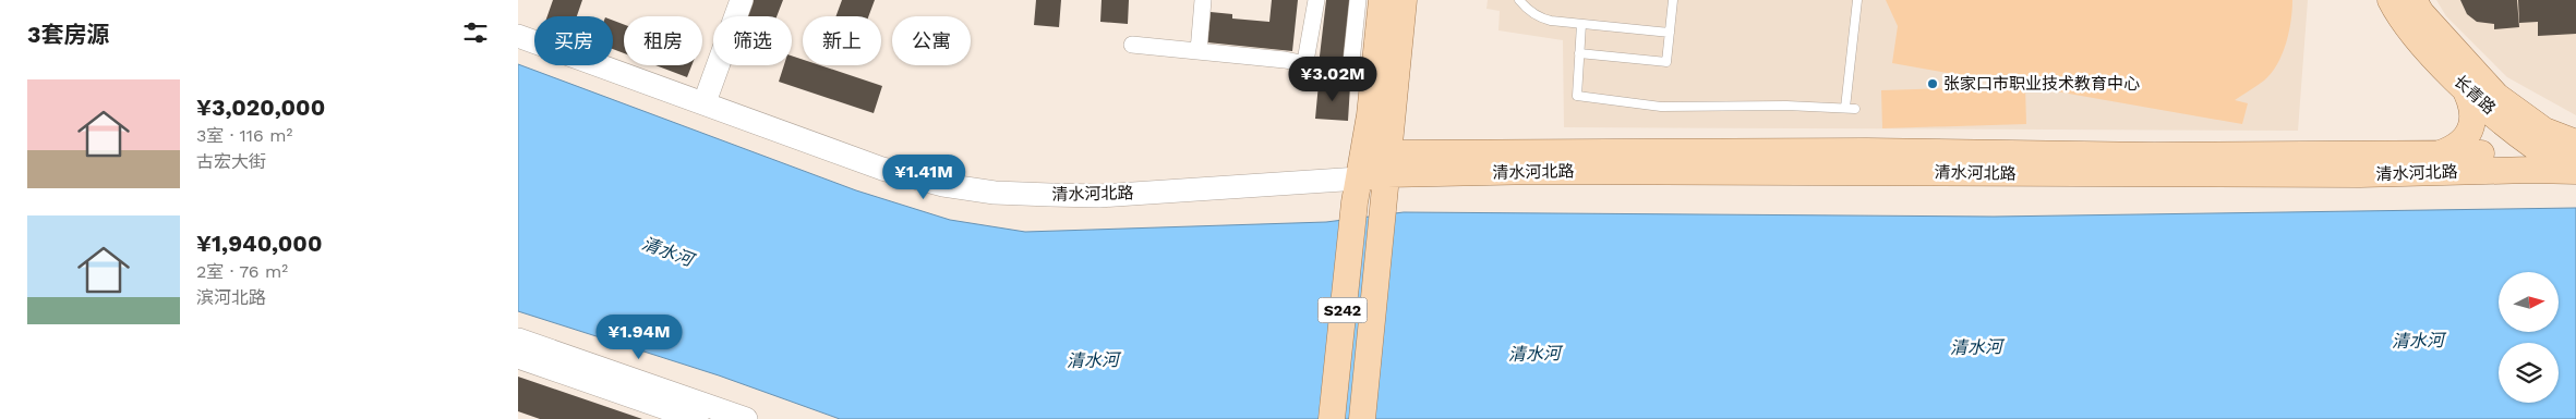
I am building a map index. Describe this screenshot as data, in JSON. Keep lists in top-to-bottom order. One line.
{"streets":{"main road":["长青路","清水河北路","S242"]},"crossings":[["长青路","清水河北路"],["清水河北路","S242"]],"water":["清水河"],"places":["张家口市职业技术教育中心"],"north":"right","page":{"heading":"3套房源","chip":["买房","租房","筛选","新上","公寓"],"price":["¥3.02M","¥1.41M","¥1.94M"],"list":[{"name":"¥3,020,000","note":"3室 · 116 m² · 古宏大街"},{"name":"¥1,940,000","note":"2室 · 76 m² · 滨河北路"}]}}
